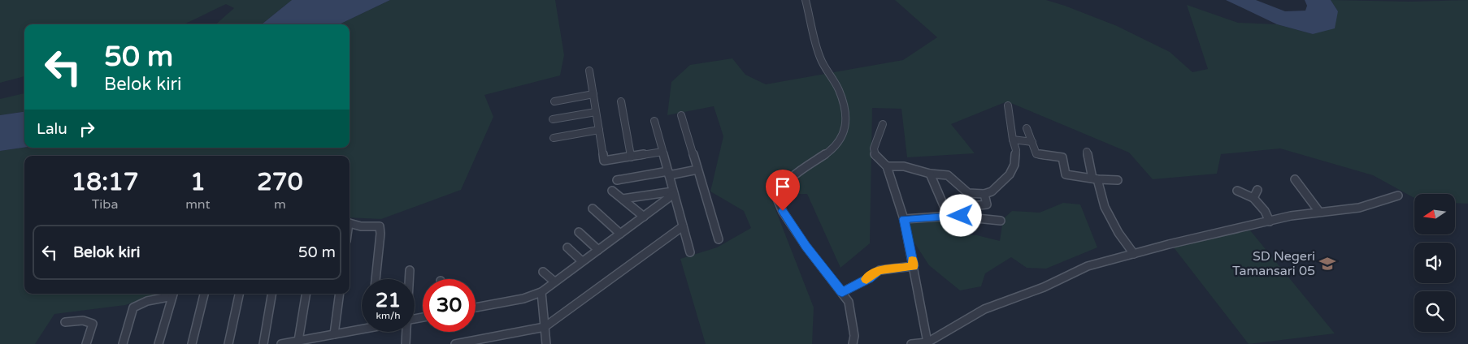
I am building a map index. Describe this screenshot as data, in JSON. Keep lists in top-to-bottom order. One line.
{"places":{"school or university":["SD Negeri Tamansari 05"]},"north":"left","page":{"turn":["50 m","Belok kiri"],"then":"Lalu","eta":["18:17","Tiba","1","mnt","270","m"],"list":[{"name":"Belok kiri","value":"50 m"}],"speed":"21 km/h","limit":"30"}}
